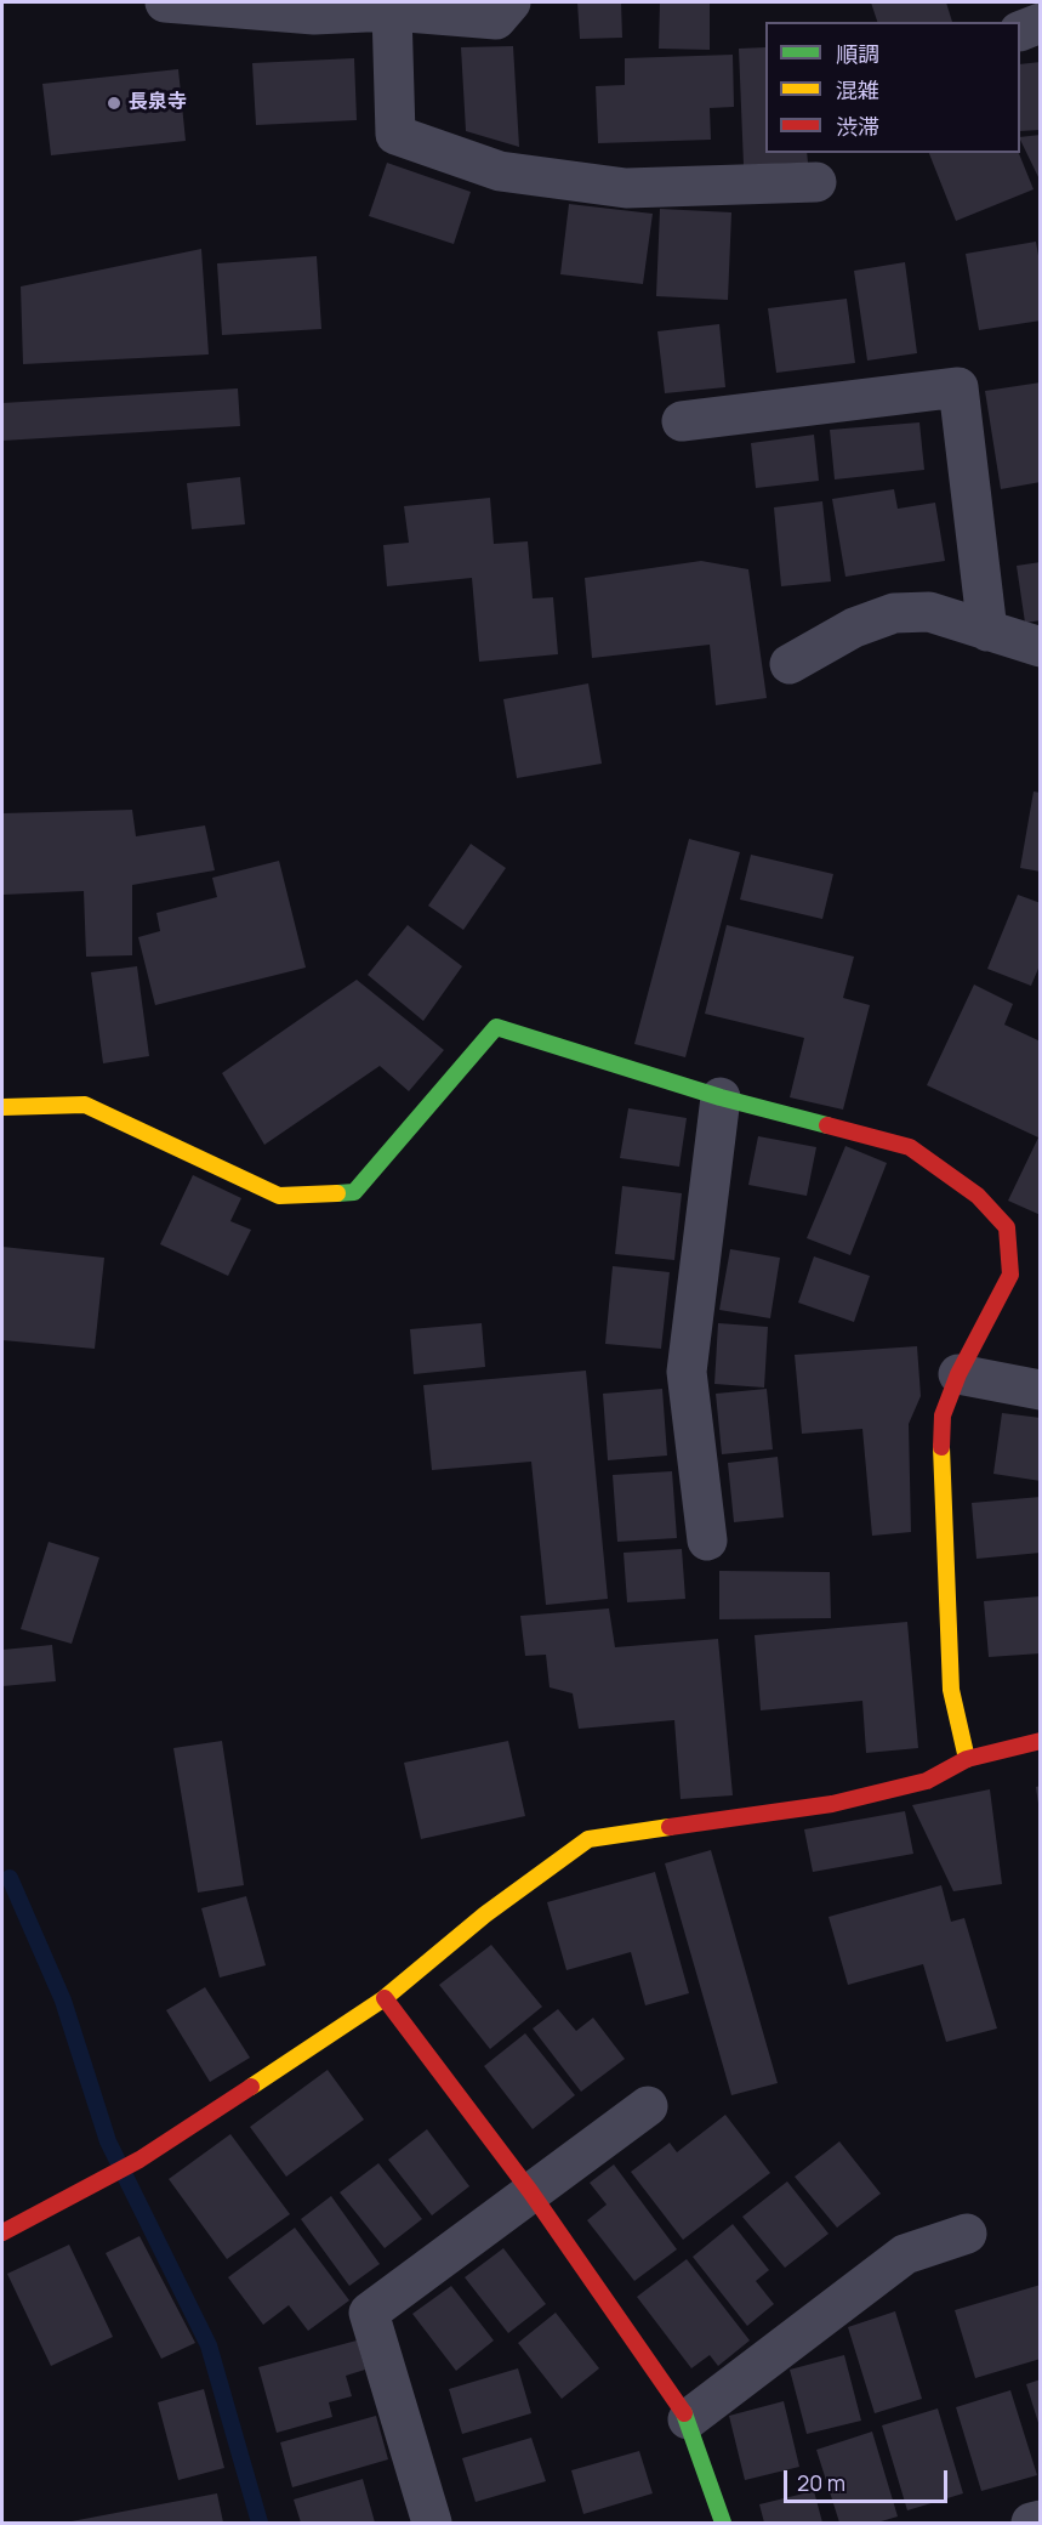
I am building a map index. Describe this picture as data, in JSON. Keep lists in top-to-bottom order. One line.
{"places":["長泉寺"],"legend":["順調","混雑","渋滞"],"scale_bar":"20 m"}
